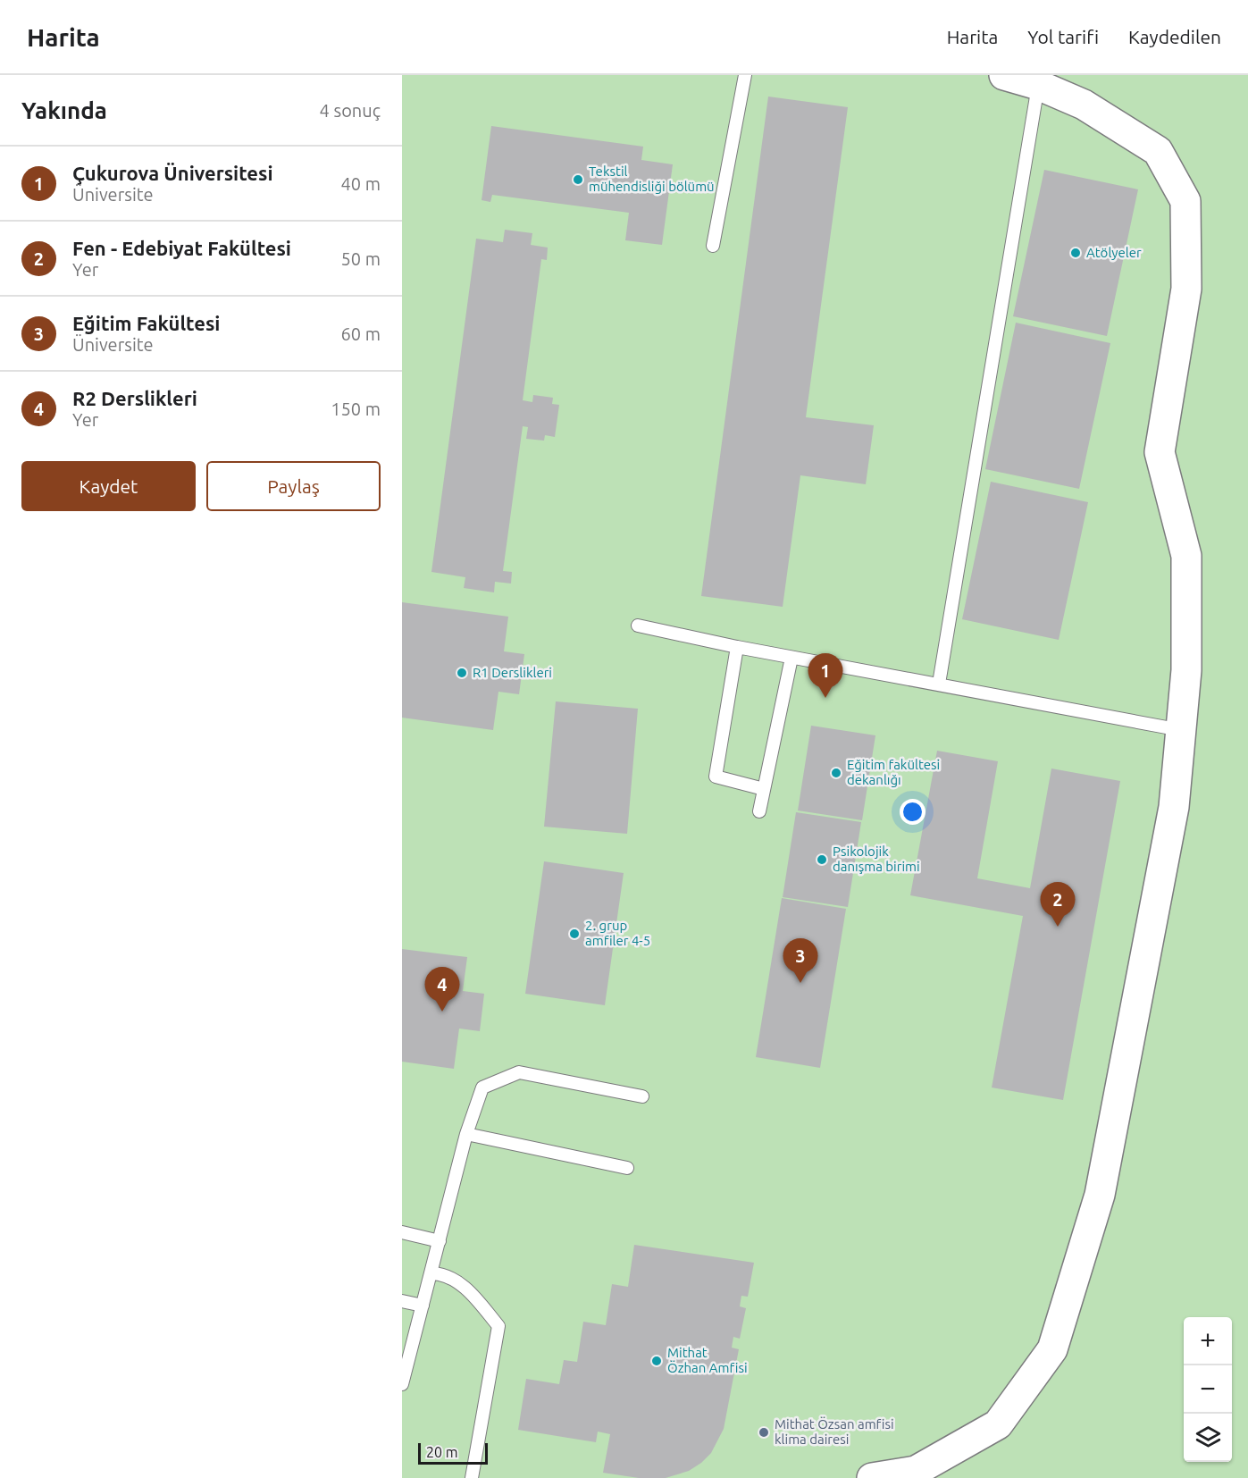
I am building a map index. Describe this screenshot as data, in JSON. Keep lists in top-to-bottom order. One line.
{"places":["Tekstil mühendisliği bölümü","Atölyeler","R1 Derslikleri","Eğitim fakültesi dekanlığı","Psikolojik danışma birimi","2. grup amfiler 4-5","Mithat Özhan Amfisi","Mithat Özsan amfisi klima dairesi"],"scale_bar":"20 m","page":{"header":"Harita","nav":["Harita","Yol tarifi","Kaydedilen"],"heading":["Yakında","4 sonuç"],"list":[{"mark":"1","name":"Çukurova Üniversitesi","note":"Üniversite","value":"40 m"},{"mark":"2","name":"Fen - Edebiyat Fakültesi","note":"Yer","value":"50 m"},{"mark":"3","name":"Eğitim Fakültesi","note":"Üniversite","value":"60 m"},{"mark":"4","name":"R2 Derslikleri","note":"Yer","value":"150 m"}],"buttons":["Kaydet","Paylaş"],"pins":["1","2","3","4"],"map_buttons":["+","−"],"scale":"20 m"}}
